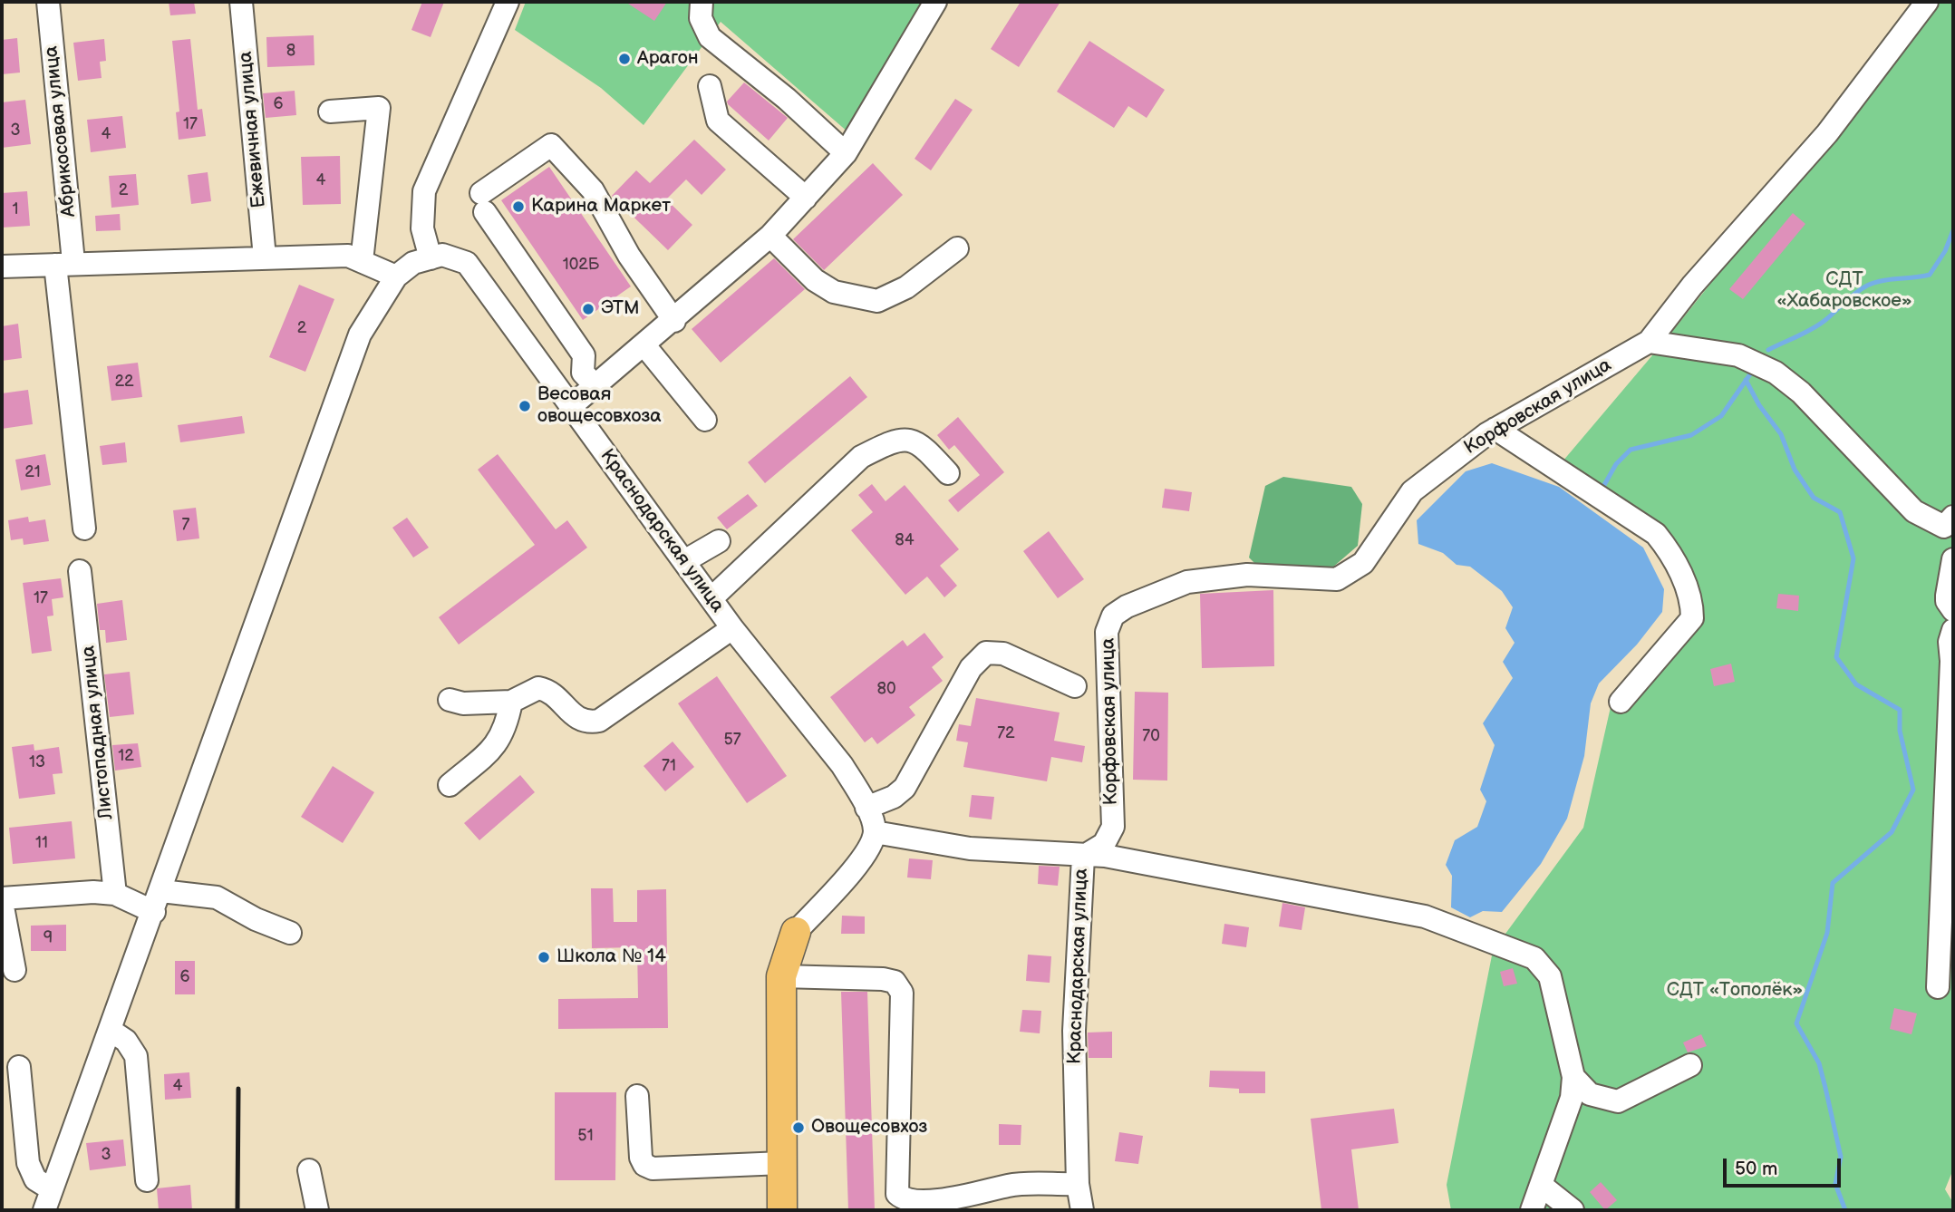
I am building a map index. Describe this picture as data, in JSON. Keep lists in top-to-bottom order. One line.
{"streets":{"street":["Ежевичная улица","Абрикосовая улица","Корфовская улица","Краснодарская улица","Листопадная улица"]},"crossings":[["Корфовская улица","Краснодарская улица"]],"parks":["СДТ «Хабаровское»","СДТ «Тополёк»"],"places":["Арагон","Карина Маркет","ЭТМ","Весовая овощесовхоза","Школа № 14","Овощесовхоз"],"house_numbers":["8","6","17","3","4","4","2","1","102Б","2","22","21","7","84","17","80","72","70","57","12","13","71","11","9","6","4","51","3"],"scale_bar":"50 m"}
